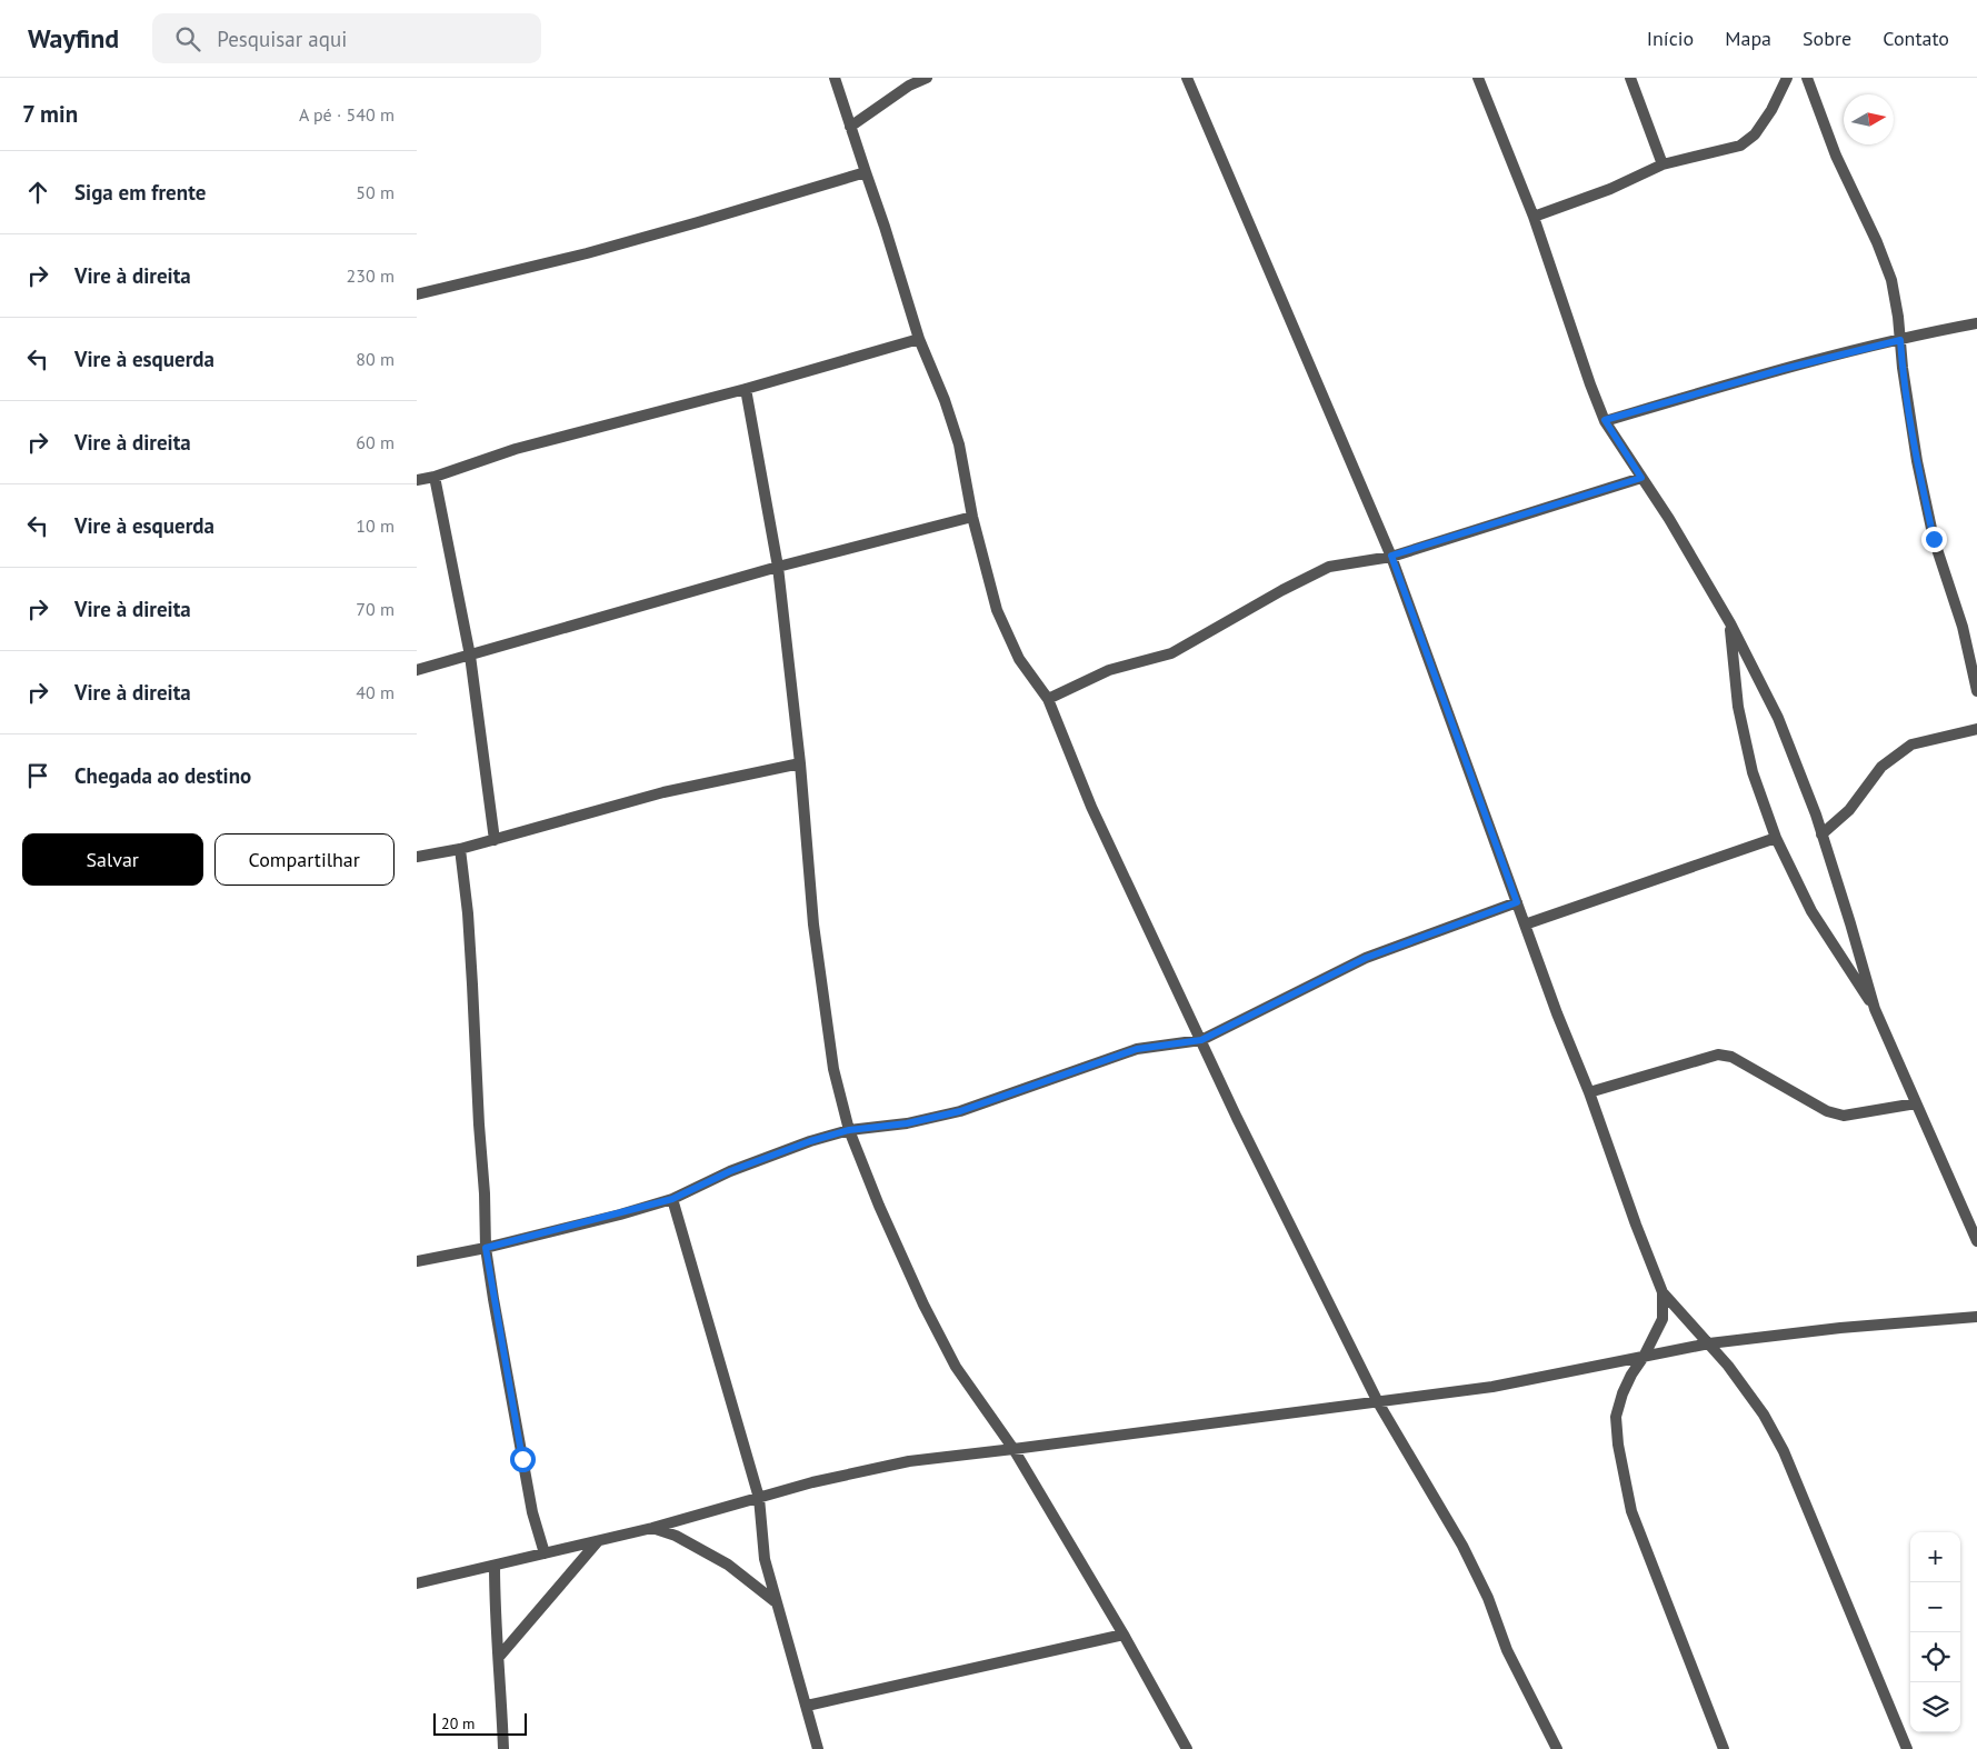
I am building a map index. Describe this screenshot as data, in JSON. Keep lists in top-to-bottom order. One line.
{"scale_bar":"20 m","north":"right","page":{"header":"Wayfind","search":"Pesquisar aqui","nav":["Início","Mapa","Sobre","Contato"],"heading":["7 min","A pé · 540 m"],"list":[["Siga em frente","50 m"],["Vire à direita","230 m"],["Vire à esquerda","80 m"],["Vire à direita","60 m"],["Vire à esquerda","10 m"],["Vire à direita","70 m"],["Vire à direita","40 m"],"Chegada ao destino"],"buttons":["Salvar","Compartilhar"],"map_buttons":["+","−"],"scale":"20 m"}}
